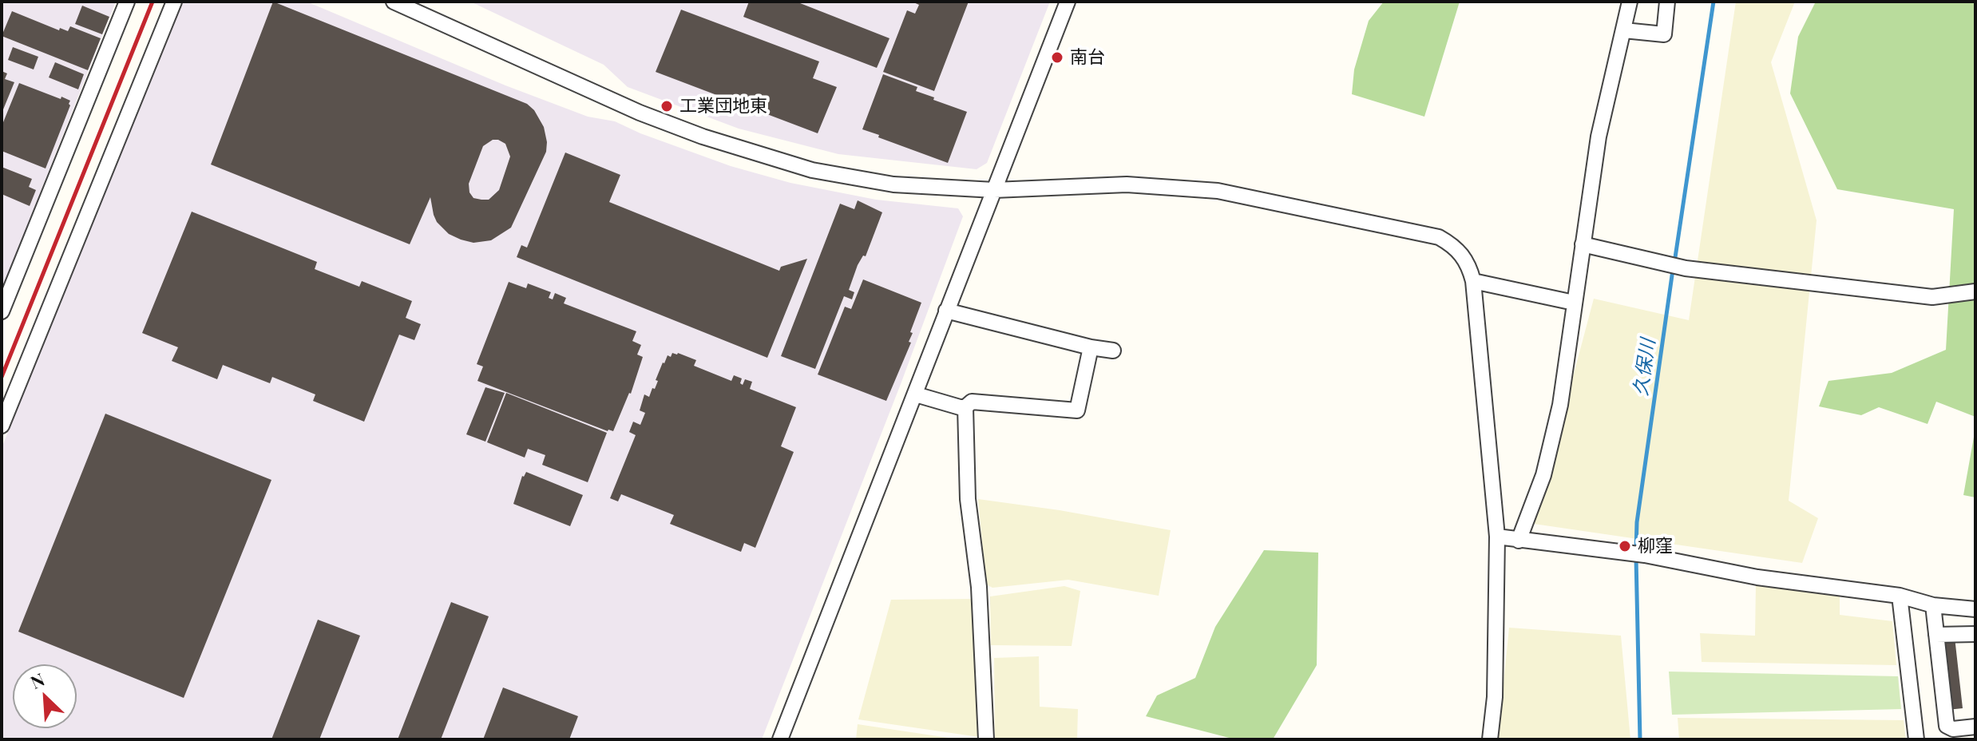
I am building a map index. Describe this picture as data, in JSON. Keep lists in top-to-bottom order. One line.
{"water":["久保川"],"places":["南台","工業団地東","柳窪"],"north":"top left"}
